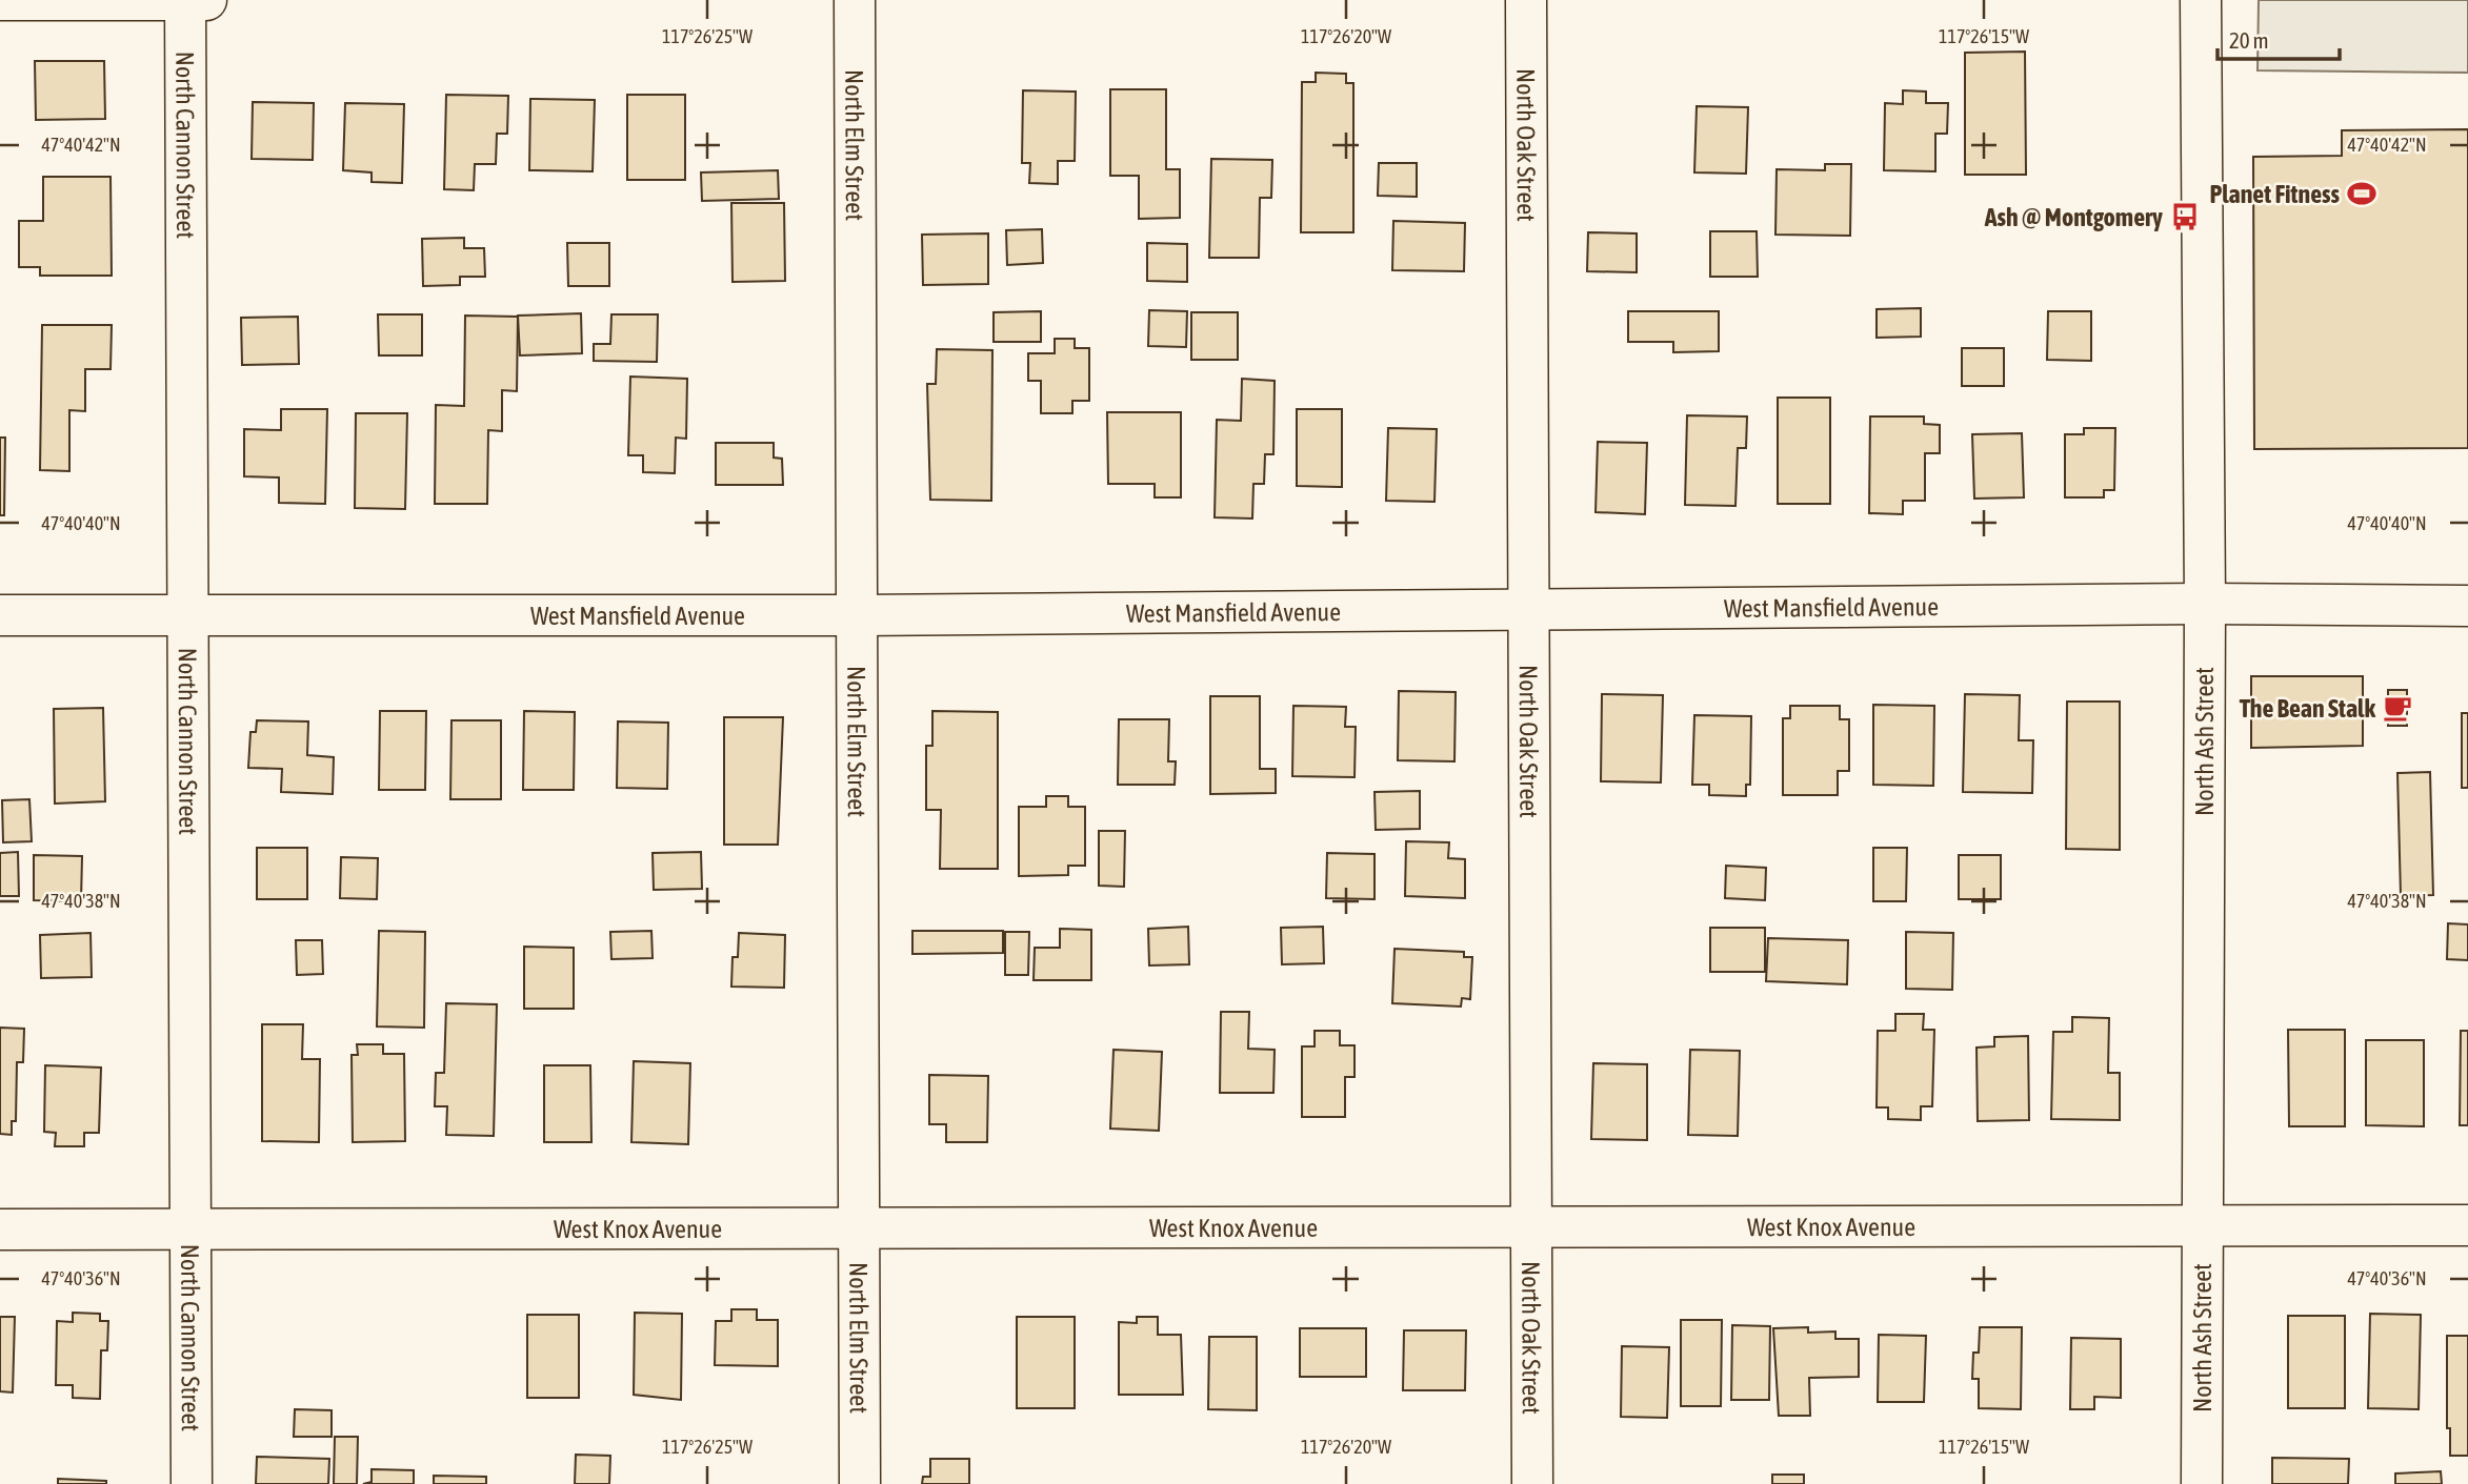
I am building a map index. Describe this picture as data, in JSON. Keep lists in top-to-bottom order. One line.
{"streets":{"street":["North Cannon Street","North Elm Street","North Oak Street","West Mansfield Avenue","North Ash Street","West Knox Avenue"]},"crossings":[["North Cannon Street","West Mansfield Avenue"],["North Cannon Street","West Knox Avenue"],["North Elm Street","West Mansfield Avenue"],["North Elm Street","West Knox Avenue"],["North Oak Street","West Mansfield Avenue"],["North Oak Street","West Knox Avenue"],["West Mansfield Avenue","North Ash Street"],["North Ash Street","West Knox Avenue"]],"places":{"sports":["Planet Fitness"],"bus stop":["Ash @ Montgomery"],"cafe":["The Bean Stalk"]},"scale_bar":"20 m","coordinates":["117°26'25\"W","117°26'20\"W","117°26'15\"W","47°40'42\"N","47°40'40\"N","47°40'38\"N","47°40'36\"N"]}
